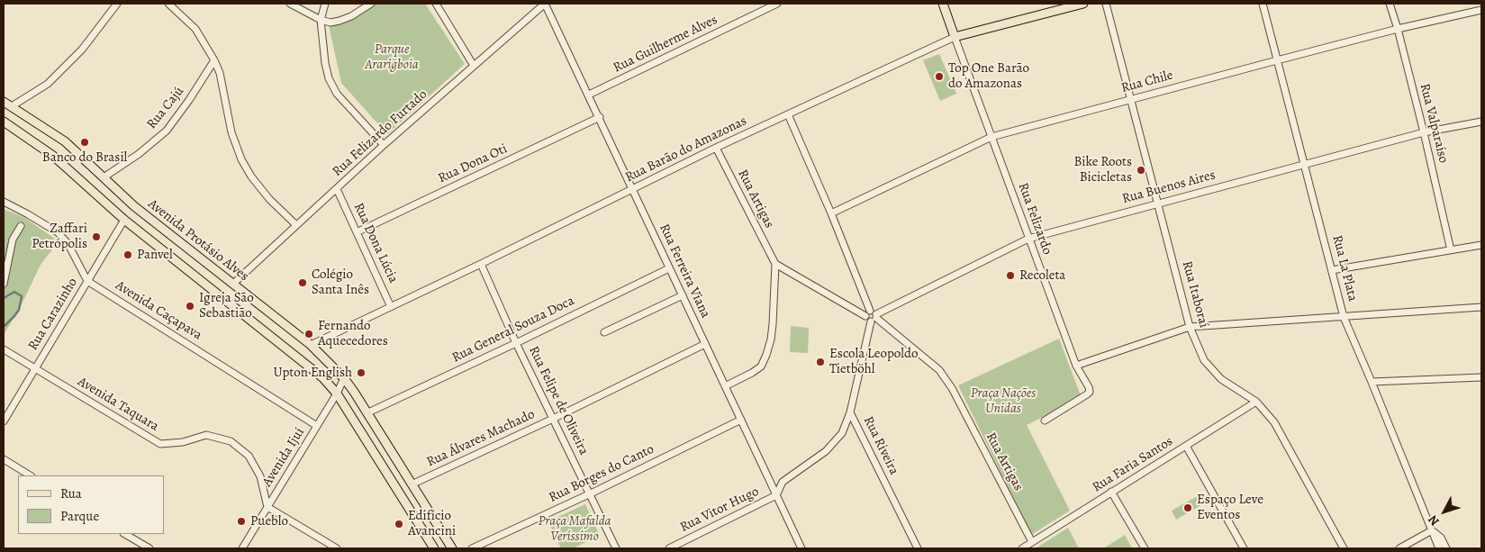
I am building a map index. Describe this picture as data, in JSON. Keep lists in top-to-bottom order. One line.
{"streets":{"main road":["Rua Barão do Amazonas","Rua Felizardo","Avenida Protásio Alves"],"street":["Rua Guilherme Alves","Rua Chile","Rua Cajú","Rua Valparaíso","Rua Felizardo Furtado","Rua Dona Oti","Rua Buenos Aires","Rua Artigas","Rua Dona Lúcia","Rua La Plata","Rua Ferreira Viana","Rua Itaboraí","Avenida Caçapava","Rua Carazinho","Rua General Souza Doca","Rua Felipe de Oliveira","Avenida Taquara","Rua Álvares Machado","Rua Riveira","Avenida Ijuí","Rua Faria Santos","Rua Borges do Canto","Rua Vitor Hugo"]},"crossings":[["Rua Guilherme Alves","Rua Ferreira Viana"],["Rua Chile","Rua Valparaíso"],["Rua Chile","Rua Felizardo"],["Rua Chile","Rua La Plata"],["Rua Chile","Rua Itaboraí"],["Rua Cajú","Avenida Protásio Alves"],["Rua Valparaíso","Rua Buenos Aires"],["Rua Felizardo Furtado","Avenida Protásio Alves"],["Rua Felizardo Furtado","Rua Dona Lúcia"],["Rua Felizardo Furtado","Rua Ferreira Viana"],["Rua Barão do Amazonas","Rua Artigas"],["Rua Barão do Amazonas","Rua Felizardo"],["Rua Barão do Amazonas","Avenida Protásio Alves"],["Rua Barão do Amazonas","Rua Dona Lúcia"],["Rua Barão do Amazonas","Rua Ferreira Viana"],["Rua Barão do Amazonas","Rua Felipe de Oliveira"],["Rua Dona Oti","Rua Dona Lúcia"],["Rua Dona Oti","Rua Ferreira Viana"],["Rua Buenos Aires","Rua Artigas"],["Rua Buenos Aires","Rua Felizardo"],["Rua Buenos Aires","Rua La Plata"],["Rua Buenos Aires","Rua Itaboraí"],["Rua Buenos Aires","Rua Riveira"],["Rua Artigas","Rua Riveira"],["Rua Artigas","Rua Faria Santos"],["Avenida Protásio Alves","Rua General Souza Doca"],["Avenida Protásio Alves","Rua Álvares Machado"],["Avenida Protásio Alves","Avenida Ijuí"],["Rua Ferreira Viana","Rua General Souza Doca"],["Rua Ferreira Viana","Rua Álvares Machado"],["Rua Ferreira Viana","Rua Borges do Canto"],["Rua Ferreira Viana","Rua Vitor Hugo"],["Rua Itaboraí","Rua Faria Santos"],["Avenida Caçapava","Rua Carazinho"],["Avenida Caçapava","Avenida Ijuí"],["Rua Carazinho","Avenida Taquara"],["Rua General Souza Doca","Rua Felipe de Oliveira"],["Rua Felipe de Oliveira","Rua Álvares Machado"],["Rua Felipe de Oliveira","Rua Borges do Canto"],["Avenida Taquara","Avenida Ijuí"],["Rua Riveira","Rua Vitor Hugo"]],"parks":["Parque Ararigboia","Praça Nações Unidas","Praça Mafalda Veríssimo"],"places":["Top One Barão do Amazonas","Banco do Brasil","Bike Roots Bicicletas","Zaffari Petrópolis","Panvel","Recoleta","Colégio Santa Inês","Igreja São Sebastião","Fernando Aquecedores","Escola Leopoldo Tietböhl","Upton English","Espaço Leve Eventos","Pueblo","Edifício Avancini"],"legend":["Rua","Parque"],"north":"bottom left"}
